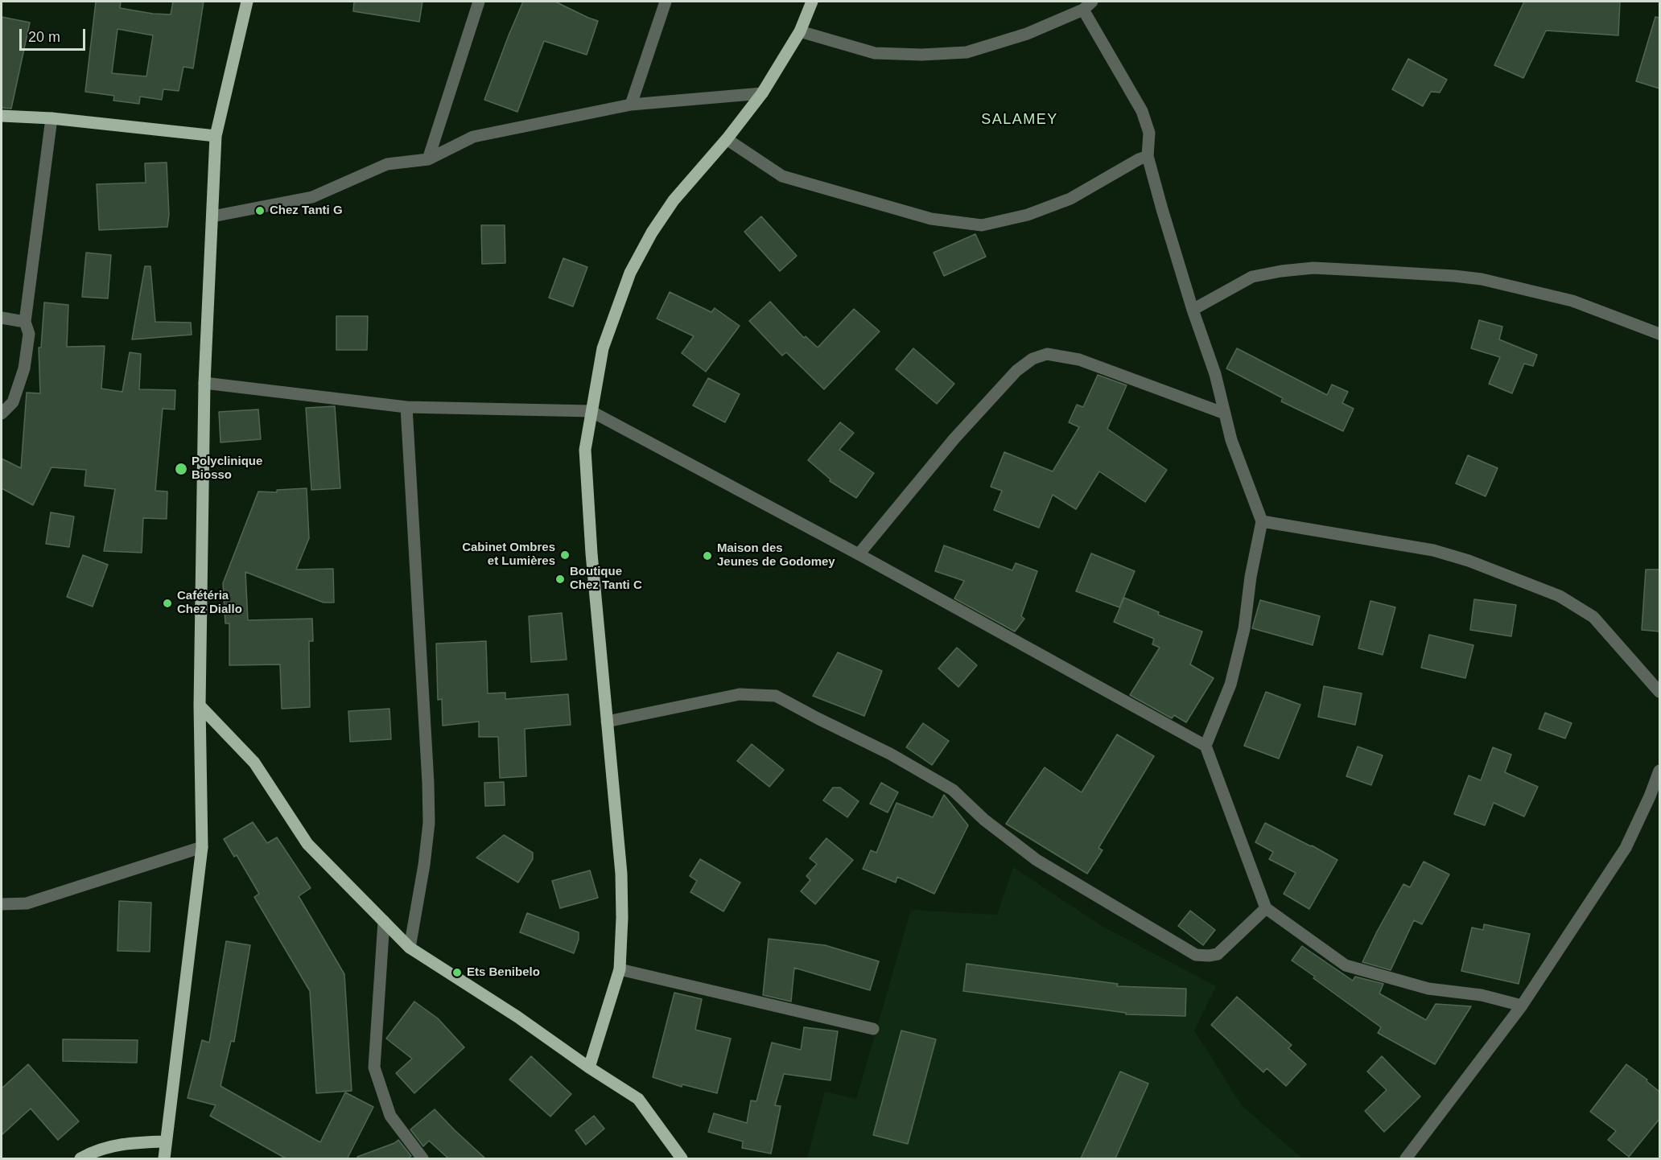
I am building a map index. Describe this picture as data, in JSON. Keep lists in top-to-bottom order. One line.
{"districts":["SALAMEY"],"places":["Chez Tanti G","Polyclinique Biosso","Cabinet Ombres et Lumières","Maison des Jeunes de Godomey","Boutique Chez Tanti C","Cafétéria Chez Diallo","Ets Benibelo"],"scale_bar":"20 m"}
